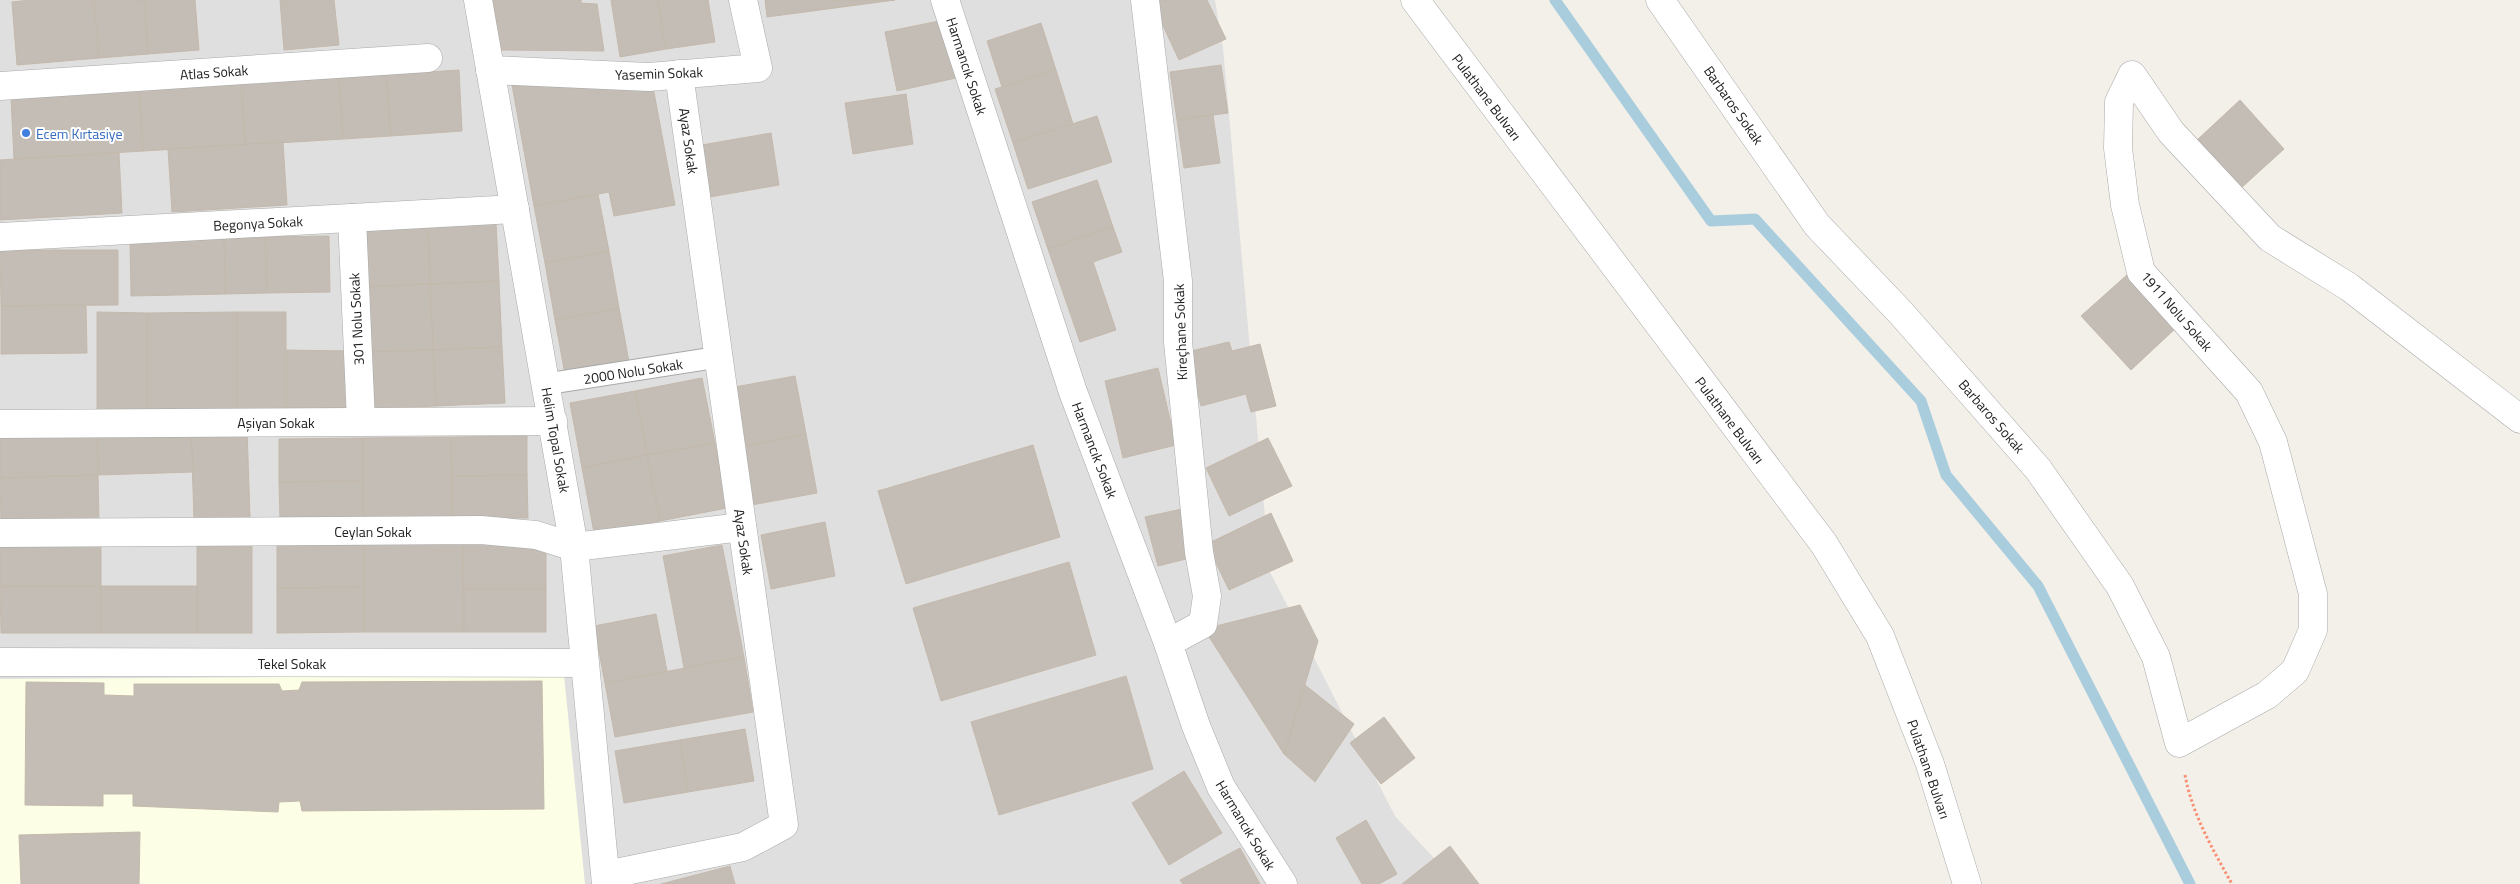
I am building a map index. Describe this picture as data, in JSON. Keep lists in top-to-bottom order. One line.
{"streets":{"street":["Harmancık Sokak","Atlas Sokak","Yasemin Sokak","Pulathane Bulvarı","Barbaros Sokak","Ayaz Sokak","Begonya Sokak","1911 Nolu Sokak","301 Nolu Sokak","Kireçhane Sokak","Aşiyan Sokak","Helim Topal Sokak","Ceylan Sokak","Tekel Sokak"],"lane":["2000 Nolu Sokak"]},"crossings":[["Harmancık Sokak","Kireçhane Sokak"],["Yasemin Sokak","Ayaz Sokak"],["Yasemin Sokak","Helim Topal Sokak"],["Barbaros Sokak","1911 Nolu Sokak"],["Ayaz Sokak","2000 Nolu Sokak"],["Ayaz Sokak","Helim Topal Sokak"],["Ayaz Sokak","Ceylan Sokak"],["Begonya Sokak","301 Nolu Sokak"],["Begonya Sokak","Helim Topal Sokak"],["301 Nolu Sokak","Aşiyan Sokak"],["2000 Nolu Sokak","Helim Topal Sokak"],["Aşiyan Sokak","Helim Topal Sokak"],["Helim Topal Sokak","Ceylan Sokak"],["Helim Topal Sokak","Tekel Sokak"]],"places":["Ecem Kırtasiye"]}
